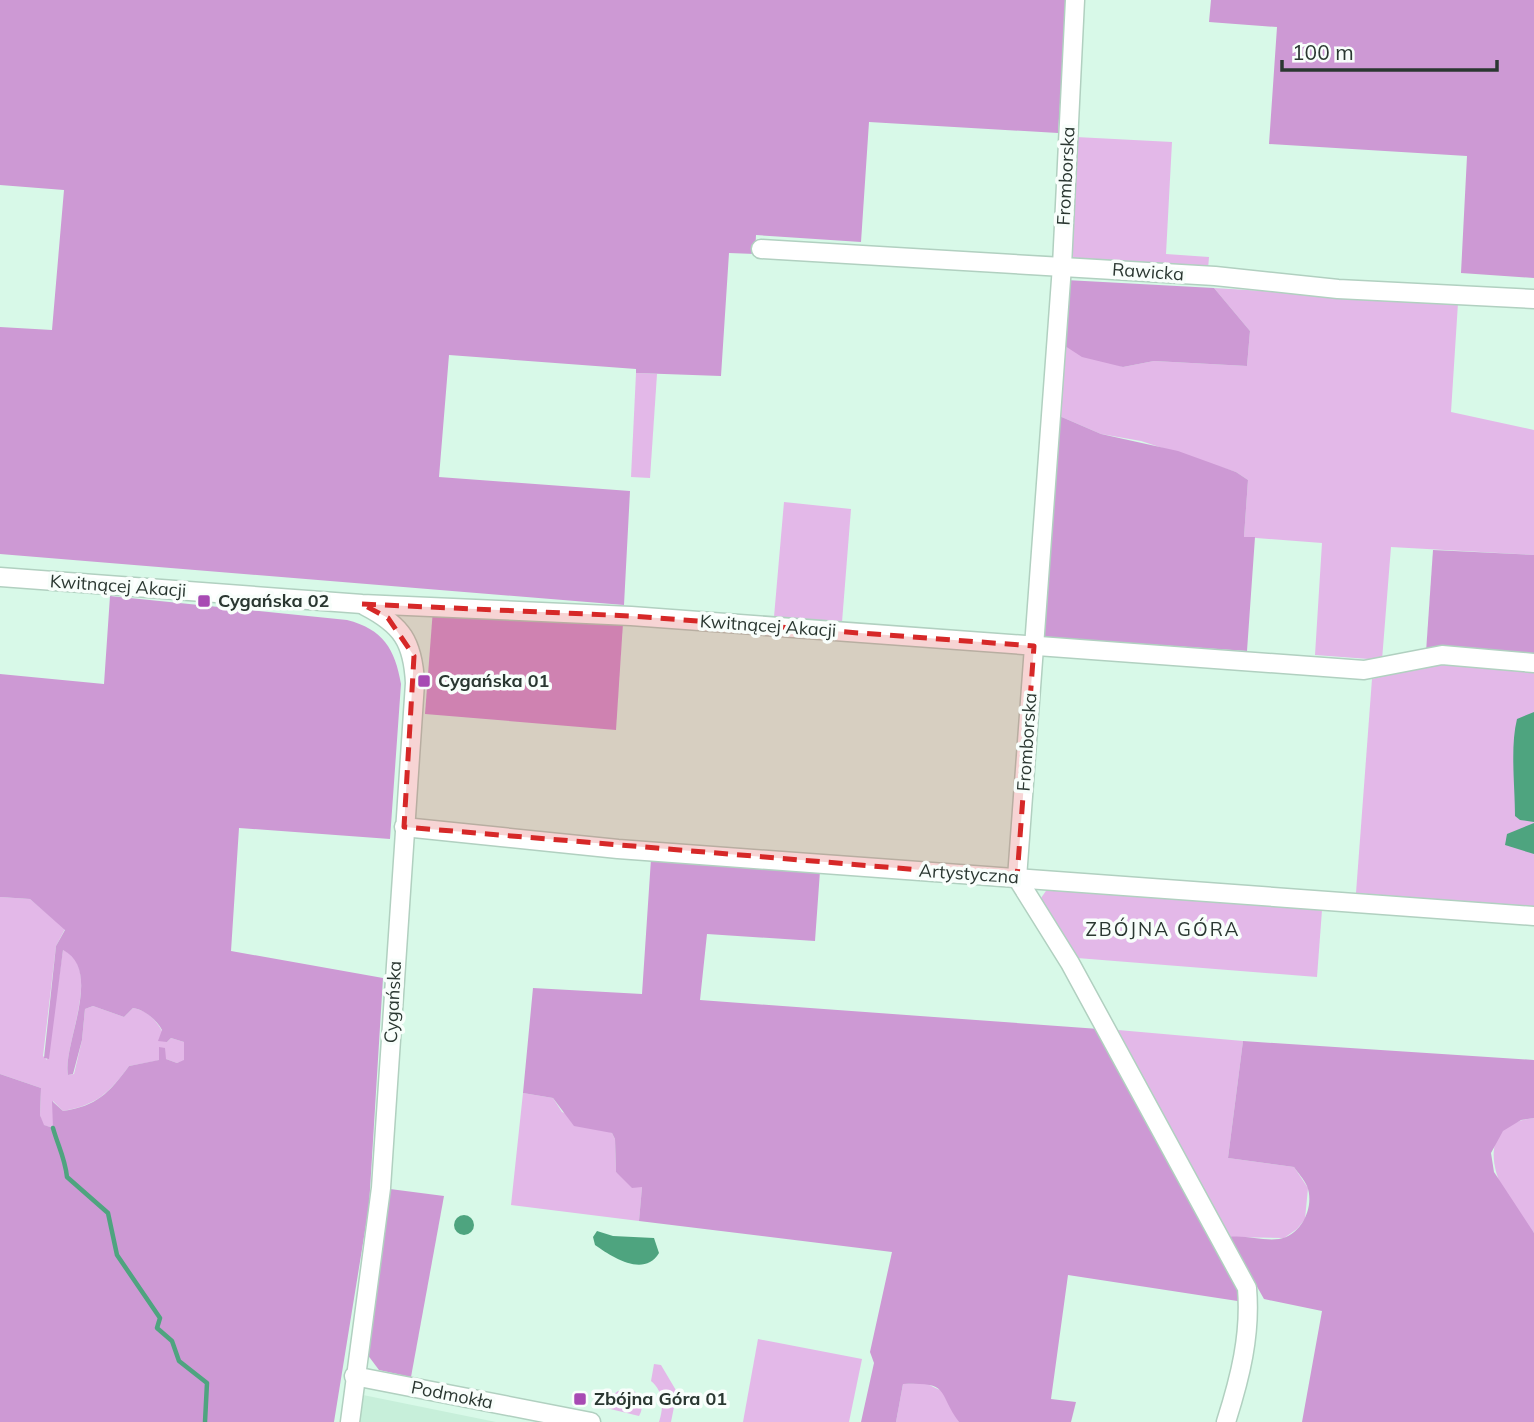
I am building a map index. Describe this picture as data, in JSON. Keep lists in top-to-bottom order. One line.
{"streets":{"street":["Fromborska","Rawicka","Kwitnącej Akacji","Artystyczna","Cygańska","Podmokła"]},"crossings":[["Fromborska","Rawicka"],["Fromborska","Kwitnącej Akacji"],["Fromborska","Artystyczna"],["Kwitnącej Akacji","Cygańska"],["Artystyczna","Cygańska"],["Cygańska","Podmokła"]],"districts":["ZBÓJNA GÓRA"],"places":{"transit":["Cygańska 02","Cygańska 01","Zbójna Góra 01"]},"scale_bar":"100 m"}
